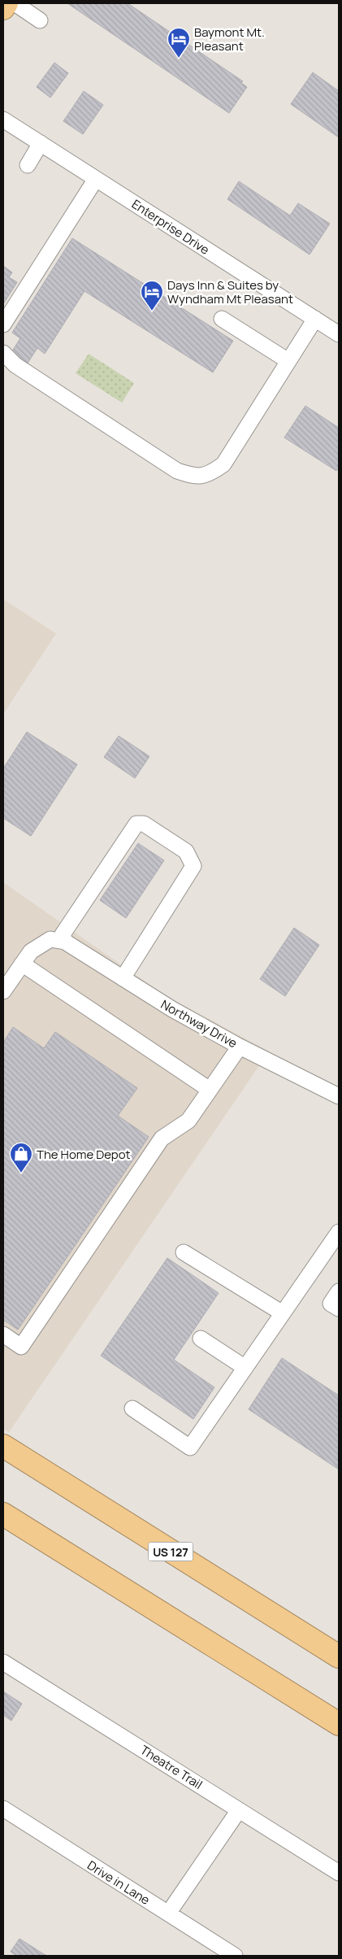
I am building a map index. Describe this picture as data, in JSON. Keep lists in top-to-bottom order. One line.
{"streets":{"highway":["US 127"],"street":["Enterprise Drive","Northway Drive","Theatre Trail","Drive in Lane"]},"places":{"hotel":["Baymont Mt. Pleasant","Days Inn & Suites by Wyndham Mt Pleasant"],"shop":["The Home Depot"]}}
